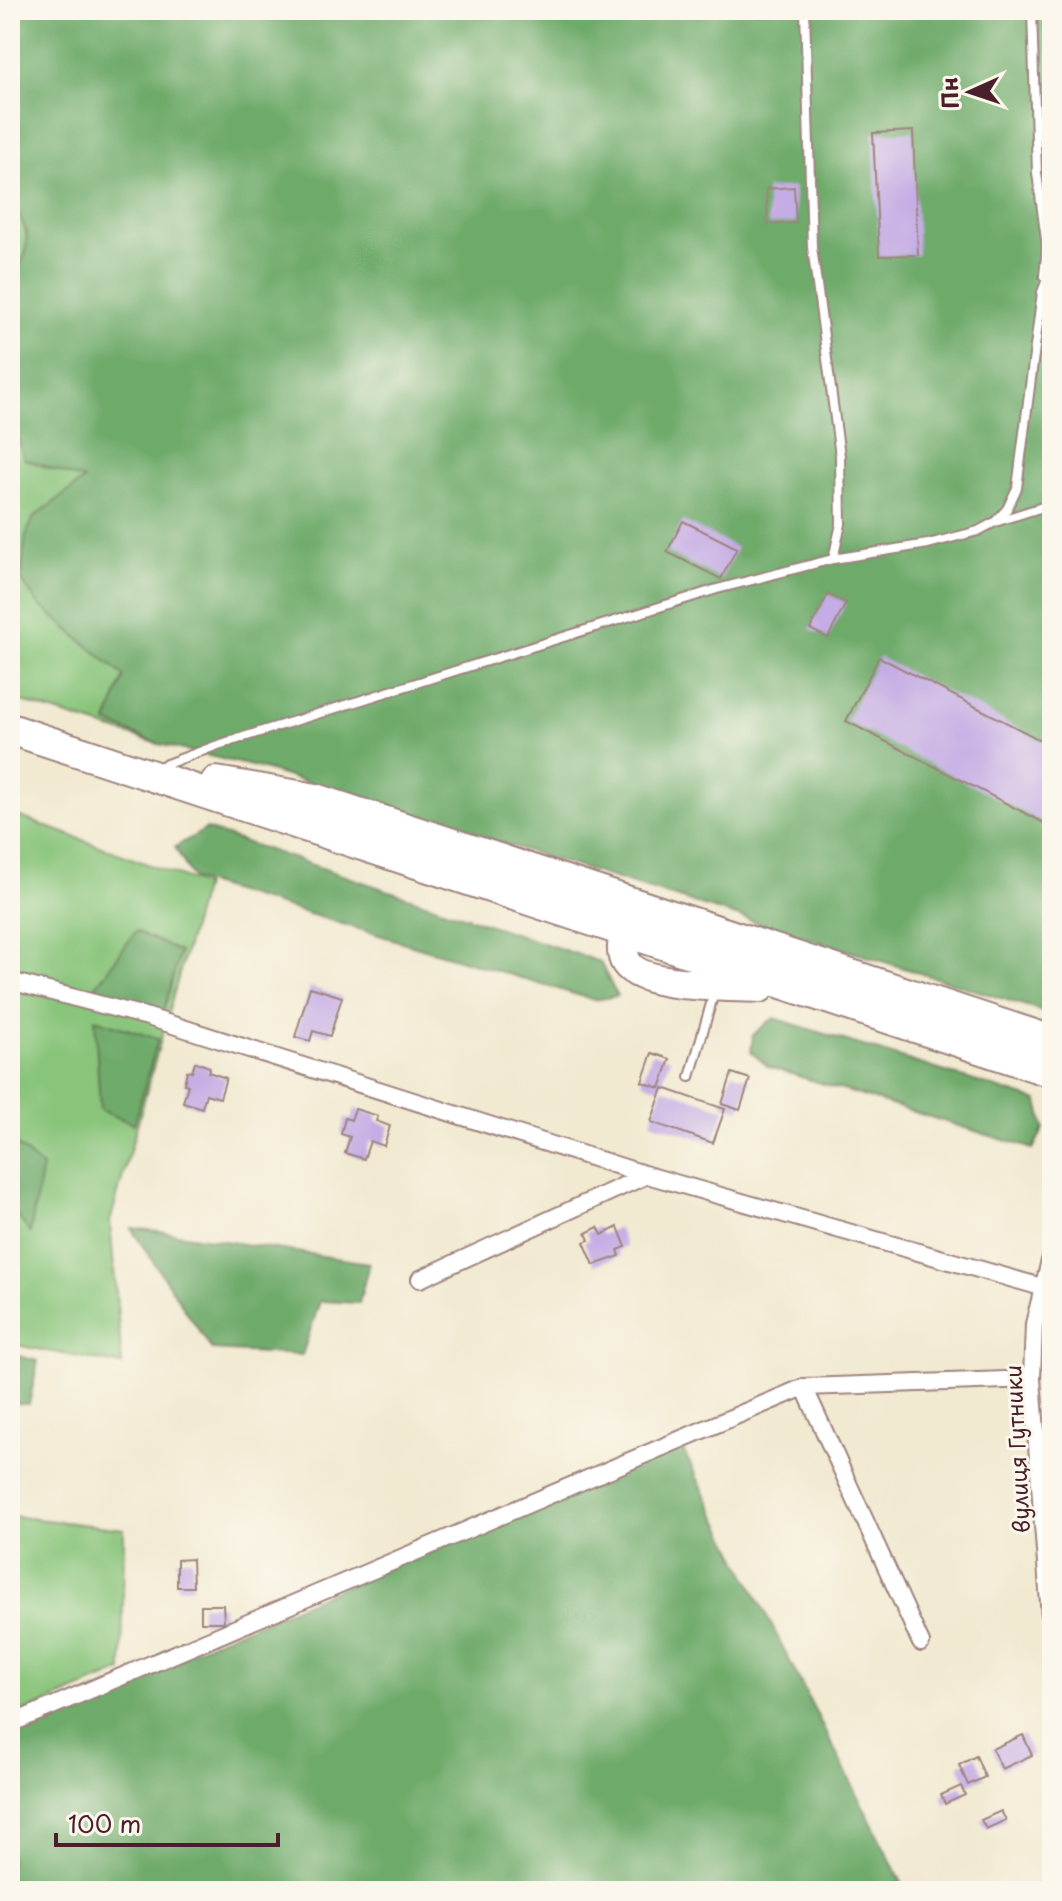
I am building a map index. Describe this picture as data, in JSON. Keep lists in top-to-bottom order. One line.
{"streets":{"street":["вулиця Гутники"]},"scale_bar":"100 m","north":"left"}
